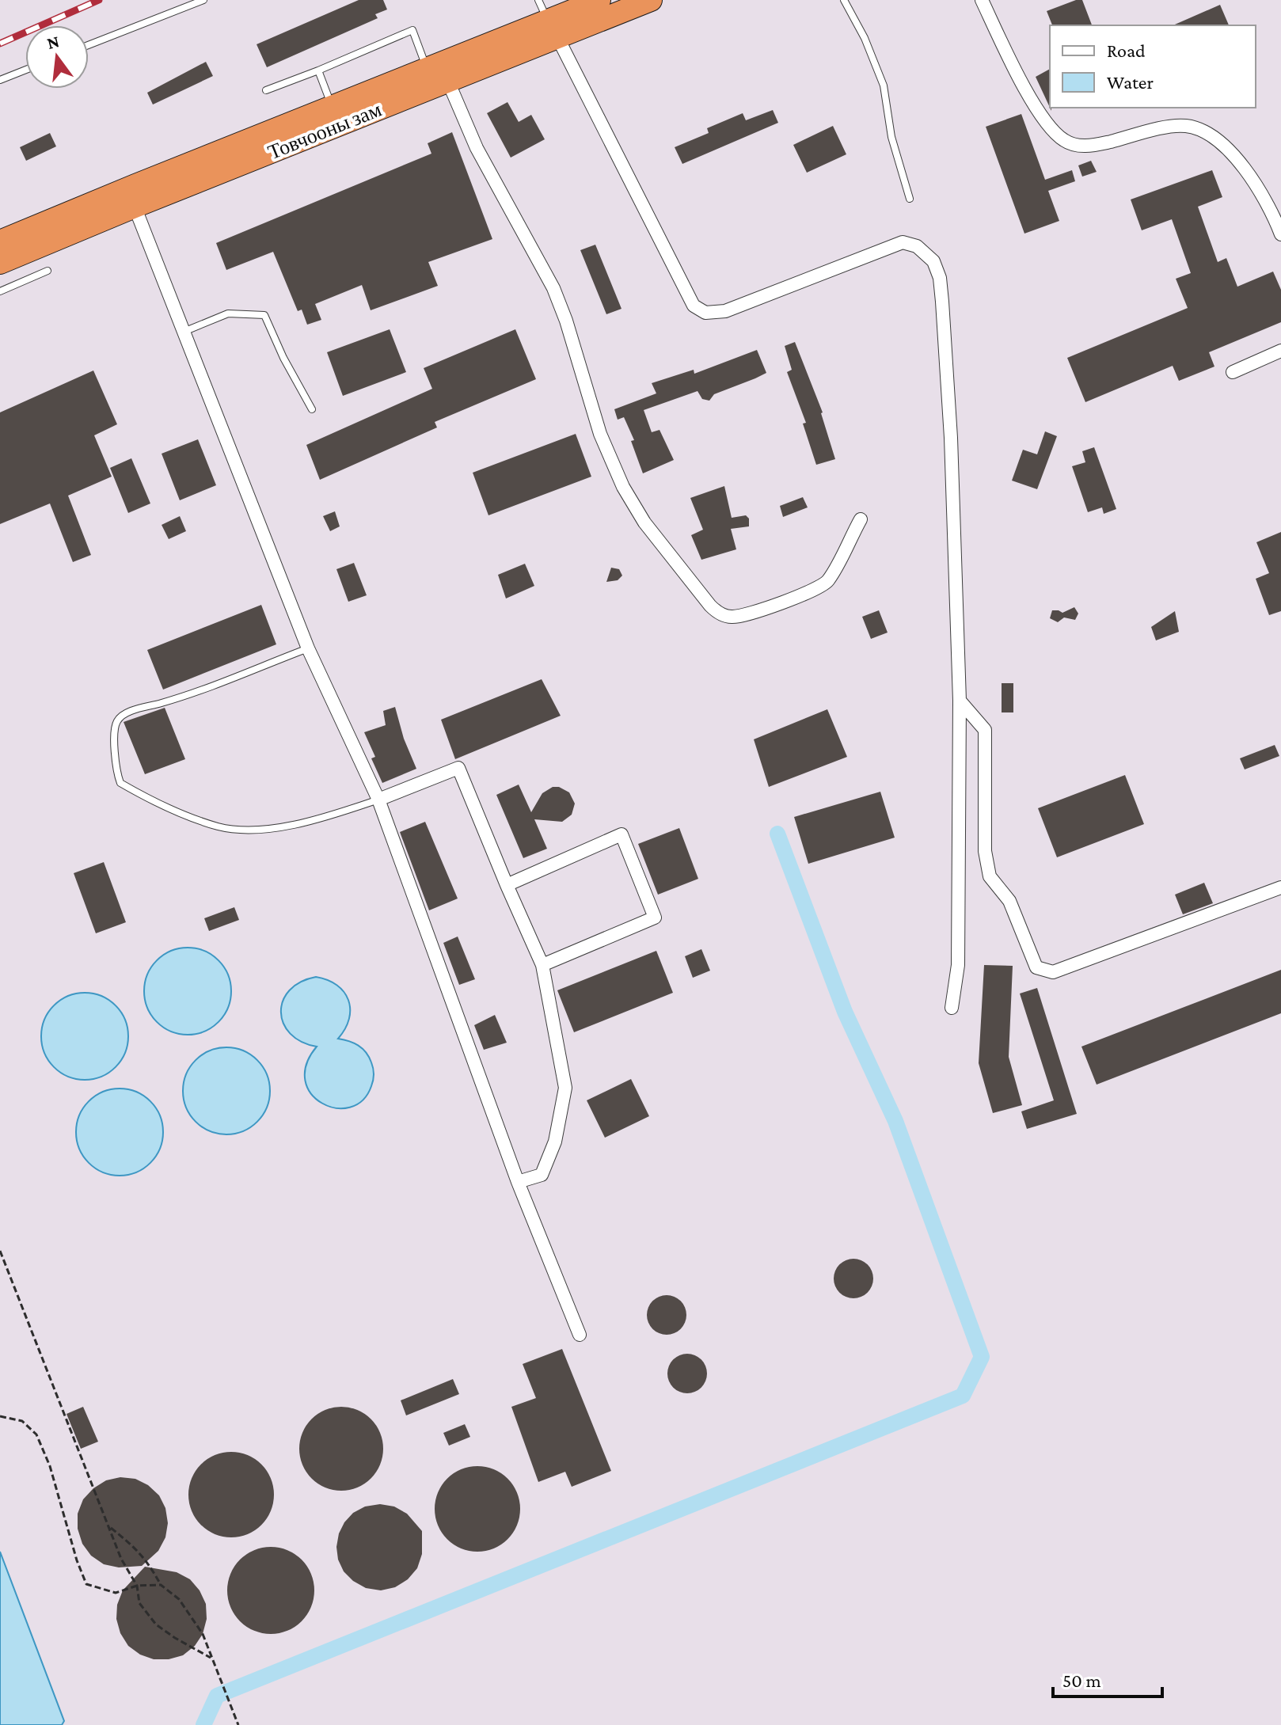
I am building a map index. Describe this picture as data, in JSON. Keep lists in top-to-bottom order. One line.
{"streets":{"highway":["Товчооны зам"]},"legend":["Road","Water"],"scale_bar":"50 m","north":"top"}
